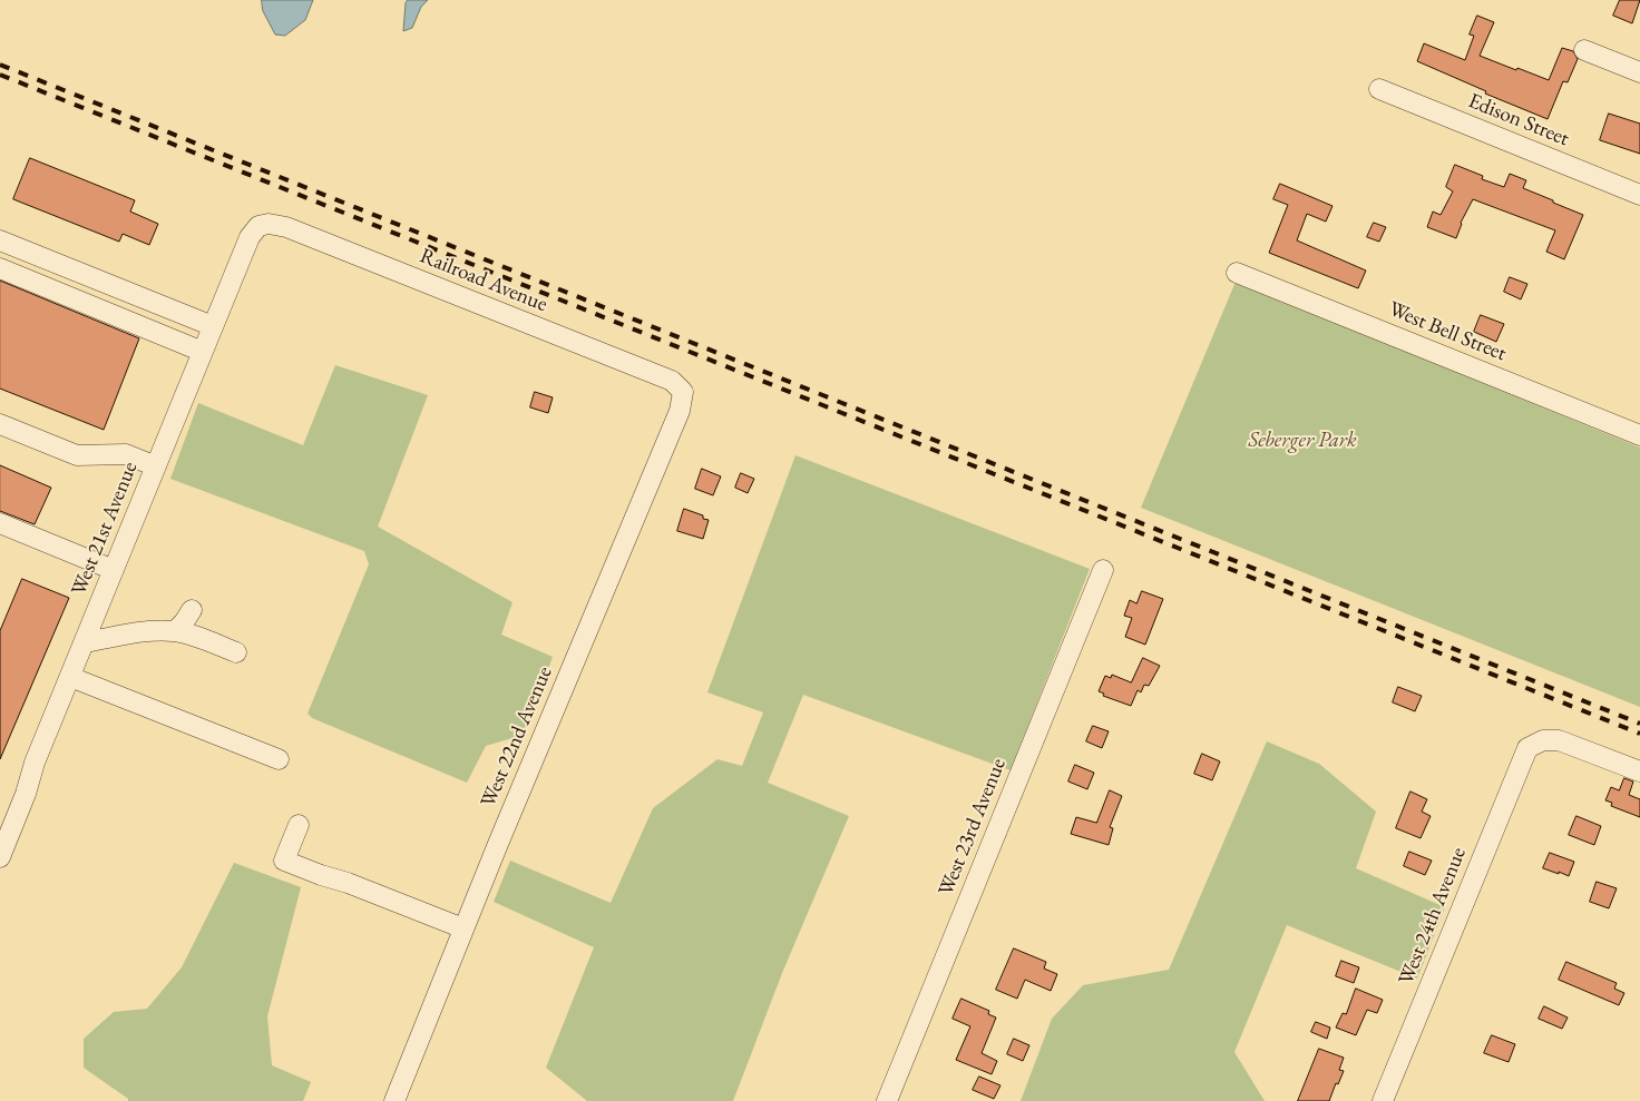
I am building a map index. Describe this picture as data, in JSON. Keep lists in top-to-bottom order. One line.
{"streets":{"street":["Edison Street","Railroad Avenue","West Bell Street","West 21st Avenue","West 22nd Avenue","West 23rd Avenue","West 24th Avenue"]},"crossings":[["Railroad Avenue","West 21st Avenue"],["Railroad Avenue","West 22nd Avenue"]],"parks":["Seberger Park"]}
